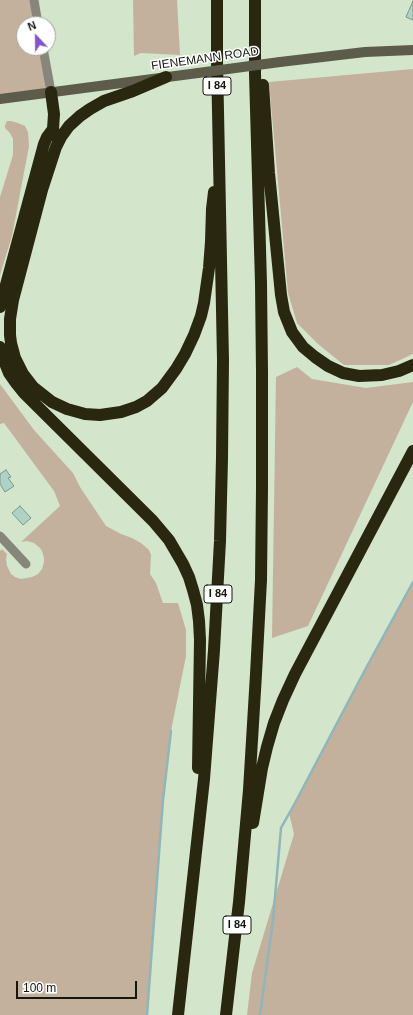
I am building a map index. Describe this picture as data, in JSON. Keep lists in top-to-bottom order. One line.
{"streets":{"highway":["I 84"],"main road":["FIENEMANN ROAD"]},"scale_bar":"100 m","north":"top"}
